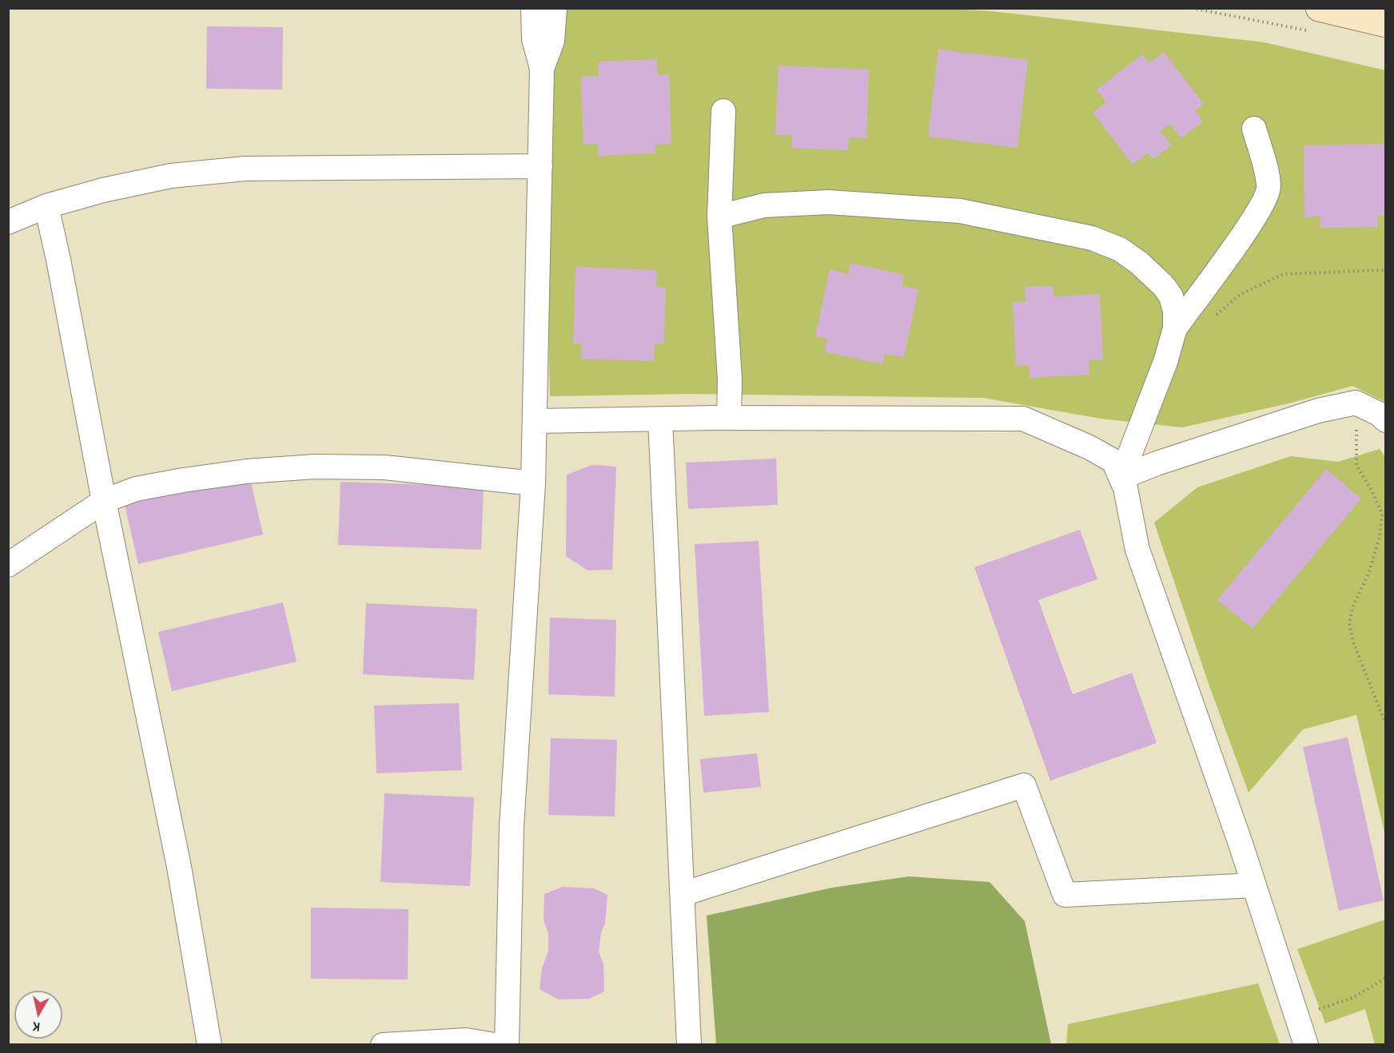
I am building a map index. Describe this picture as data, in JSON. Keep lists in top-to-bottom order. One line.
{"north":"bottom"}
